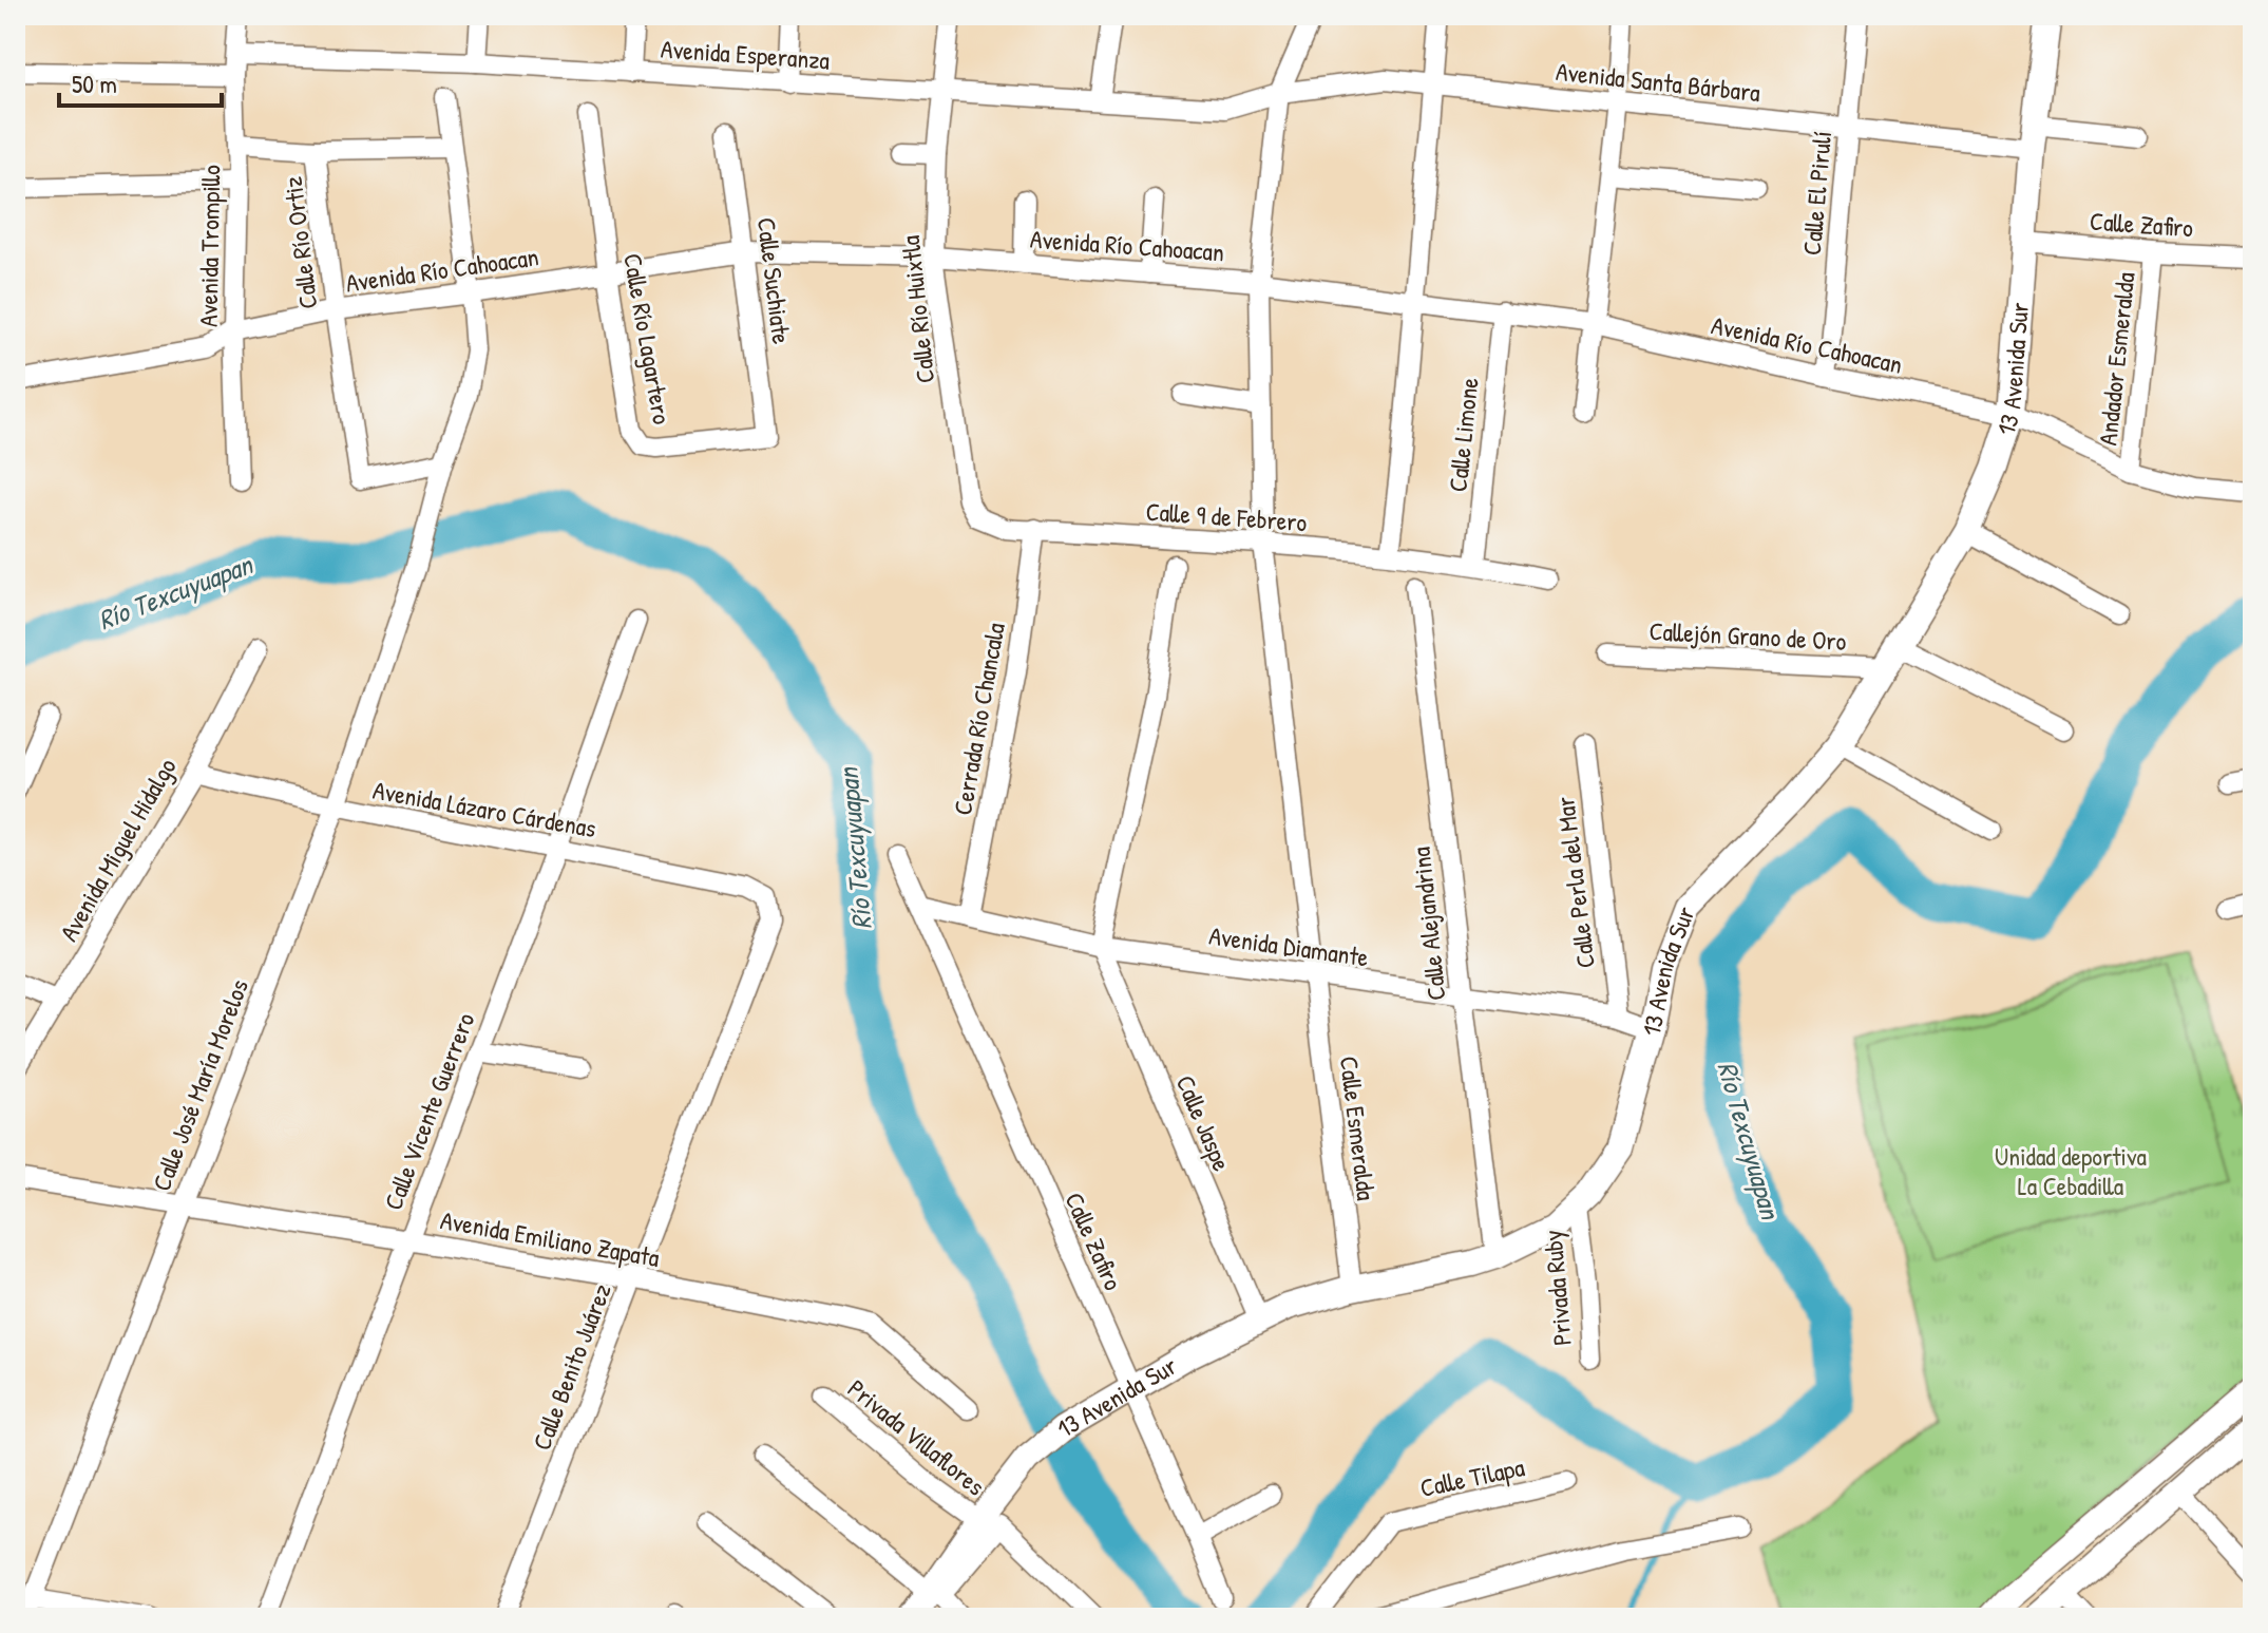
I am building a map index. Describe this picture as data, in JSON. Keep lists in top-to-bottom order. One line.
{"streets":{"street":["Avenida Esperanza","Avenida Santa Bárbara","Calle El Pirulí","Calle Zafiro","Calle Río Ortiz","Avenida Trompillo","Avenida Río Cahoacan","Calle Suchiate","Calle Río Huixtla","Calle Río Lagartero","Andador Esmeralda","13 Avenida Sur","Calle Limone","Calle 9 de Febrero","Callejón Grano de Oro","Cerrada Río Chancala","Avenida Lázaro Cárdenas","Avenida Miguel Hidalgo","Calle Perla del Mar","Calle Alejandrina","Avenida Diamante","Calle José María Morelos","Calle Vicente Guerrero","Calle Jaspe","Calle Esmeralda","Avenida Emiliano Zapata","Privada Ruby","Calle Benito Juárez","Privada Villaflores","Calle Tilapa"]},"crossings":[["Avenida Esperanza","Avenida Santa Bárbara"],["Avenida Esperanza","Avenida Trompillo"],["Avenida Esperanza","Calle Río Huixtla"],["Avenida Esperanza","Calle Esmeralda"],["Avenida Santa Bárbara","Calle El Pirulí"],["Avenida Santa Bárbara","13 Avenida Sur"],["Avenida Santa Bárbara","Calle Esmeralda"],["Calle El Pirulí","Avenida Río Cahoacan"],["Calle Zafiro","Andador Esmeralda"],["Calle Zafiro","13 Avenida Sur"],["Calle Zafiro","Avenida Diamante"],["Calle Río Ortiz","Avenida Río Cahoacan"],["Calle Río Ortiz","Calle José María Morelos"],["Avenida Trompillo","Avenida Río Cahoacan"],["Avenida Río Cahoacan","Calle Suchiate"],["Avenida Río Cahoacan","Calle Río Huixtla"],["Avenida Río Cahoacan","Calle Río Lagartero"],["Avenida Río Cahoacan","Andador Esmeralda"],["Avenida Río Cahoacan","13 Avenida Sur"],["Avenida Río Cahoacan","Calle Limone"],["Avenida Río Cahoacan","Calle José María Morelos"],["Avenida Río Cahoacan","Calle Esmeralda"],["Calle Suchiate","Calle Río Lagartero"],["Calle Río Huixtla","Calle 9 de Febrero"],["13 Avenida Sur","Callejón Grano de Oro"],["13 Avenida Sur","Calle Alejandrina"],["13 Avenida Sur","Avenida Diamante"],["13 Avenida Sur","Calle Jaspe"],["13 Avenida Sur","Calle Esmeralda"],["13 Avenida Sur","Privada Ruby"],["13 Avenida Sur","Privada Villaflores"],["Calle Limone","Calle 9 de Febrero"],["Calle 9 de Febrero","Cerrada Río Chancala"],["Calle 9 de Febrero","Calle Esmeralda"],["Cerrada Río Chancala","Avenida Diamante"],["Avenida Lázaro Cárdenas","Avenida Miguel Hidalgo"],["Avenida Lázaro Cárdenas","Calle José María Morelos"],["Avenida Lázaro Cárdenas","Calle Vicente Guerrero"],["Avenida Lázaro Cárdenas","Calle Benito Juárez"],["Calle Perla del Mar","Avenida Diamante"],["Calle Alejandrina","Avenida Diamante"],["Avenida Diamante","Calle Jaspe"],["Avenida Diamante","Calle Esmeralda"],["Calle José María Morelos","Avenida Emiliano Zapata"],["Calle Vicente Guerrero","Avenida Emiliano Zapata"],["Avenida Emiliano Zapata","Calle Benito Juárez"]],"water":["Río Texcuyuapan"],"parks":["Unidad deportiva La Cebadilla"],"scale_bar":"50 m"}
